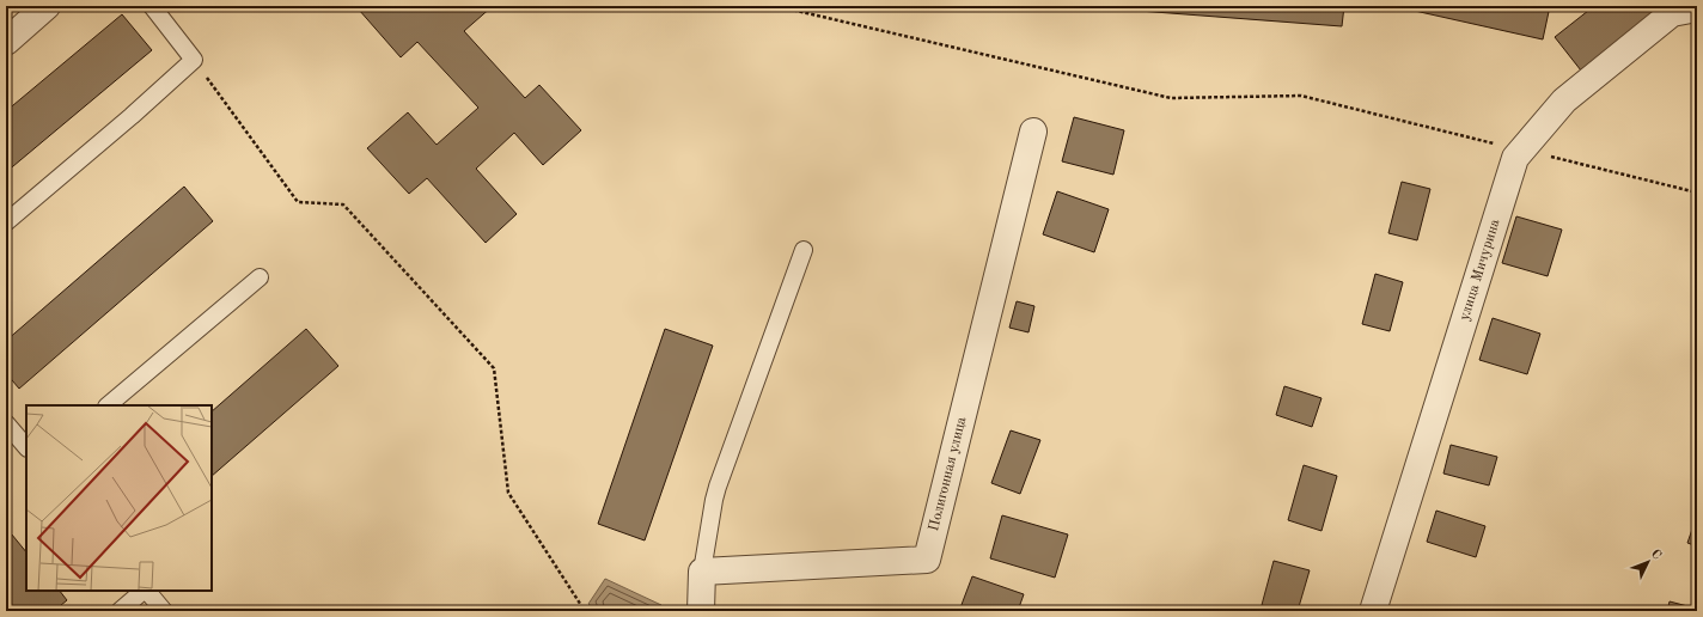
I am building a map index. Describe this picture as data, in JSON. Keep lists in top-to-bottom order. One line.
{"streets":{"street":["улица Мичурина","Полигонная улица"]},"north":"top right"}
